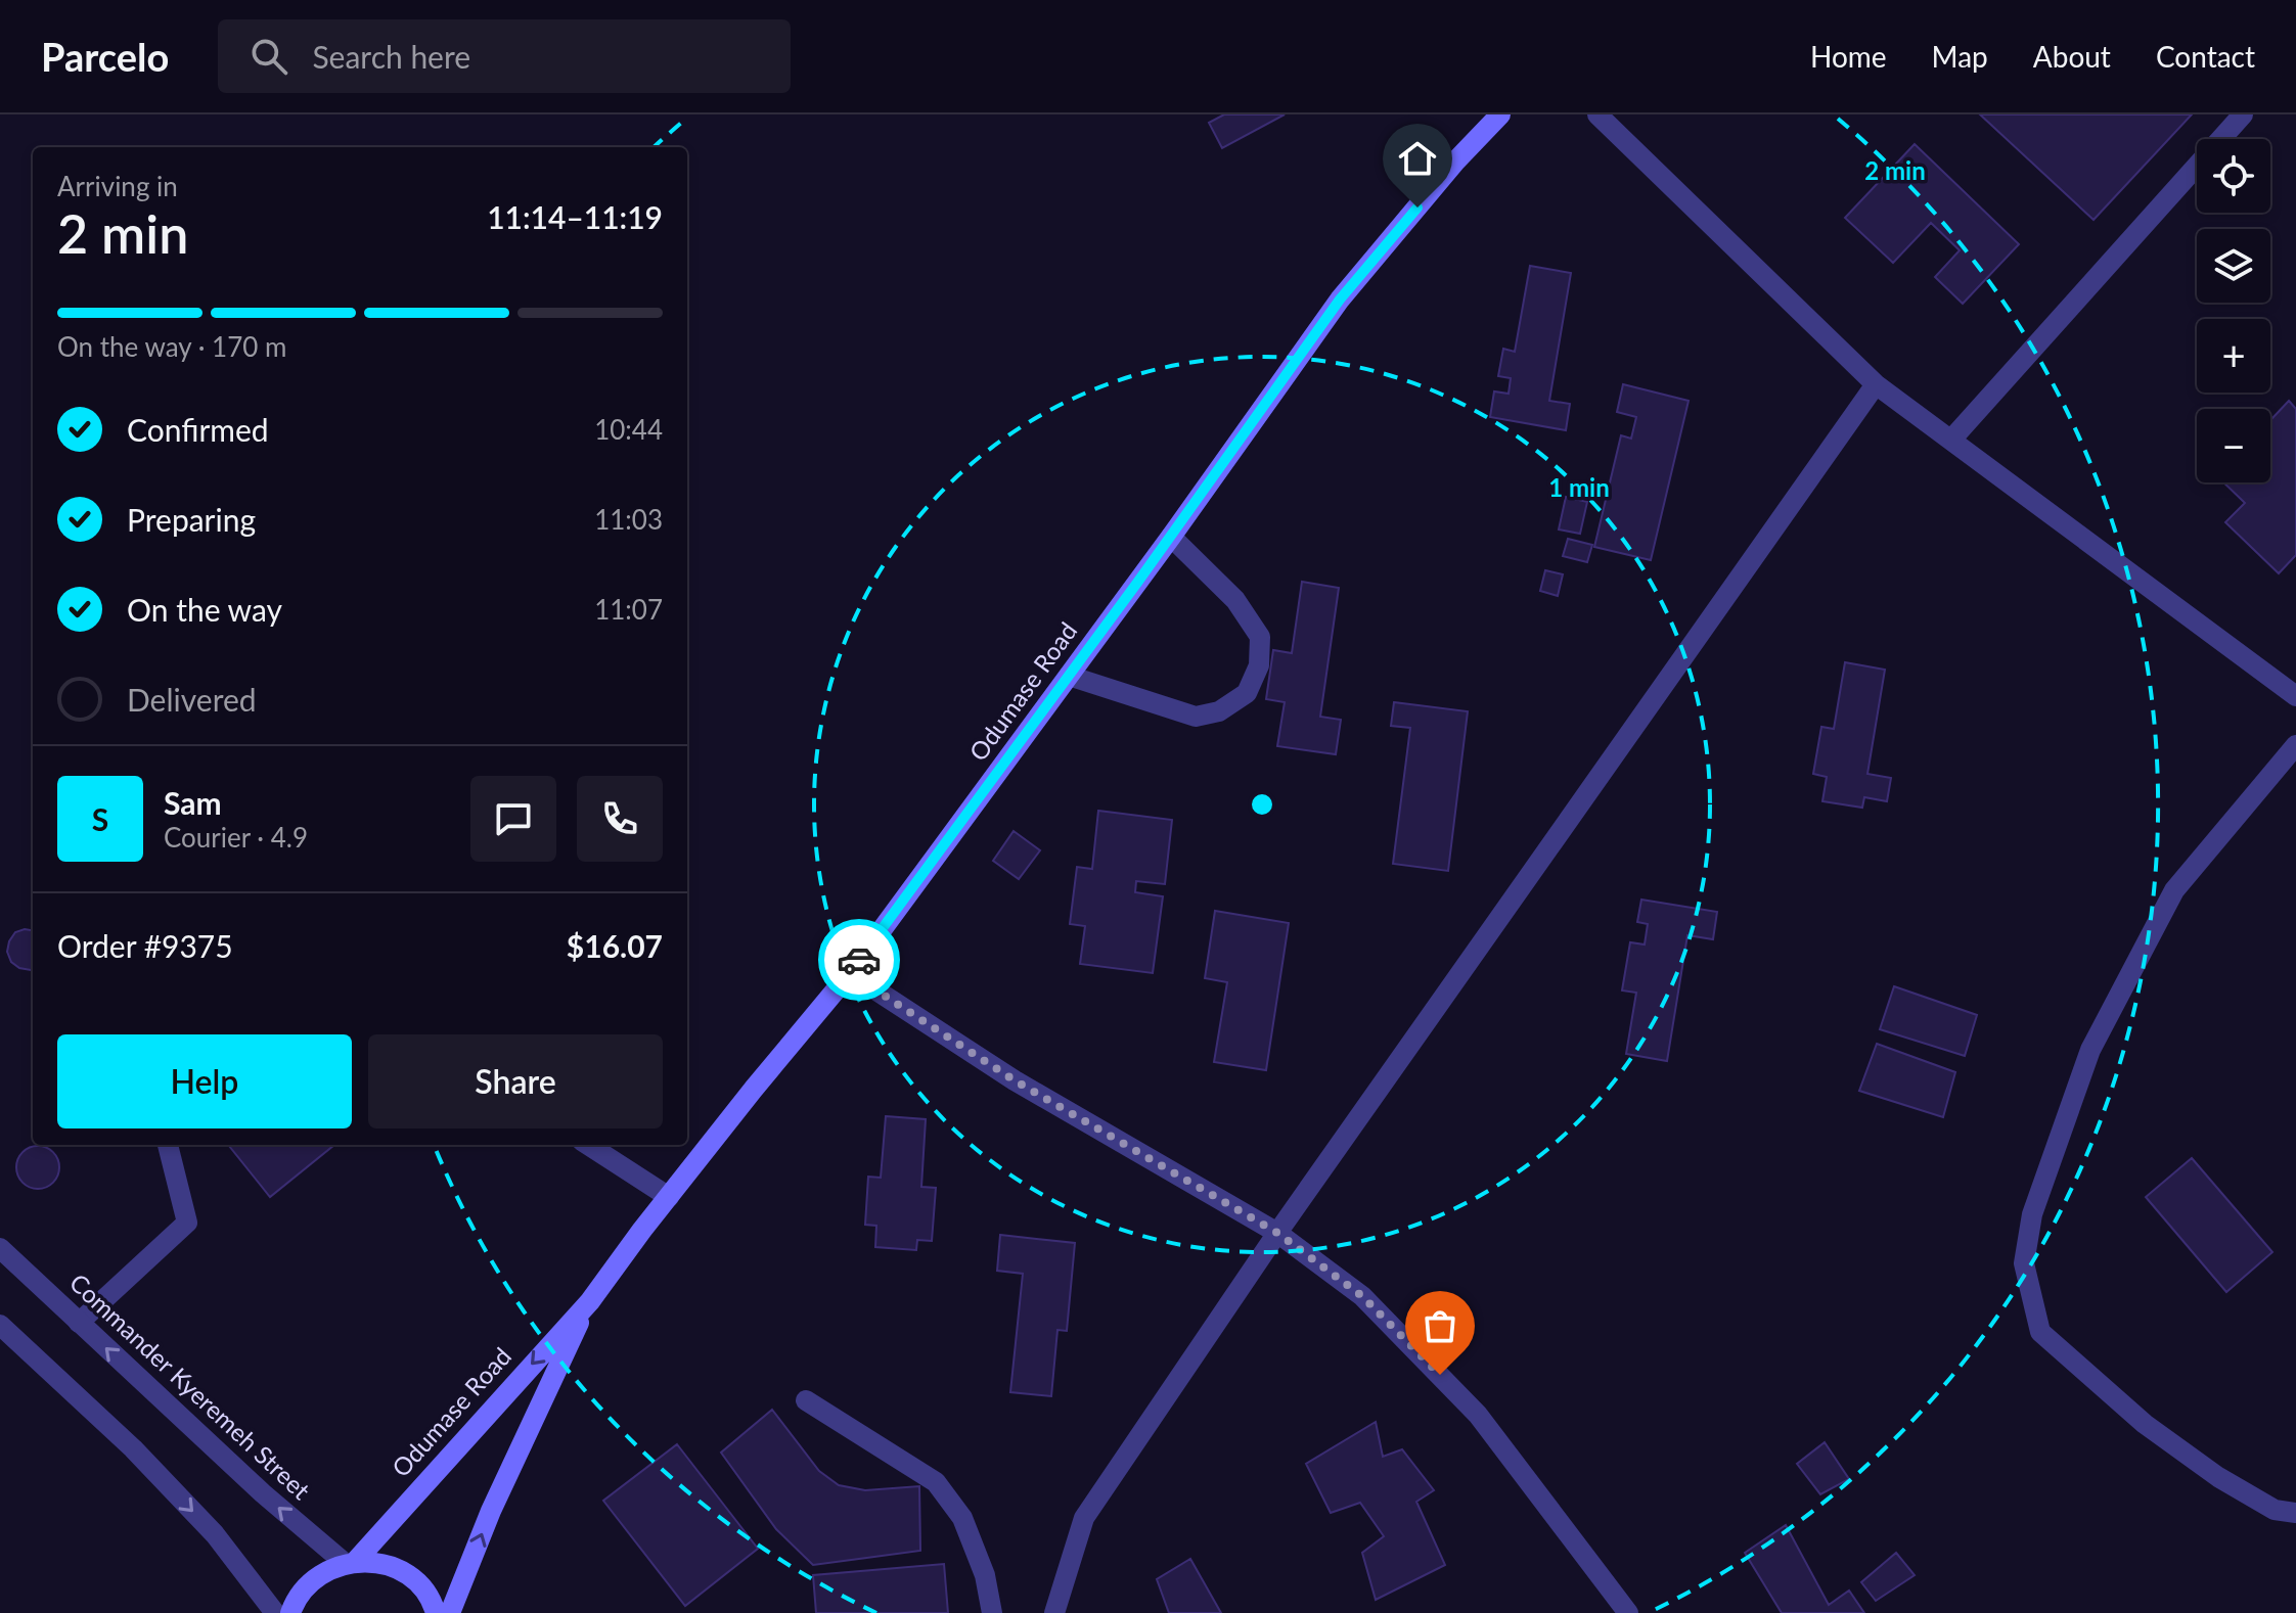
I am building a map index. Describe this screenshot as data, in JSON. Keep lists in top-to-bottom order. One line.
{"streets":{"main road":["Odumase Road"],"street":["Commander Kyeremeh Street"]},"crossings":[["Odumase Road","Commander Kyeremeh Street"]],"page":{"header":"Parcelo","search":"Search here","nav":["Home","Map","About","Contact"],"map_buttons":["+","−"],"heading":["2 min","Arriving in","11:14–11:19"],"panel":["Sam","Courier · 4.9","Order #9375","$16.07"],"bar":"On the way · 170 m","list":[["Confirmed","10:44"],["Preparing","11:03"],["On the way","11:07"],"Delivered"],"round":"S","buttons":["Help","Share"]},"rings":["2 min","1 min"]}
